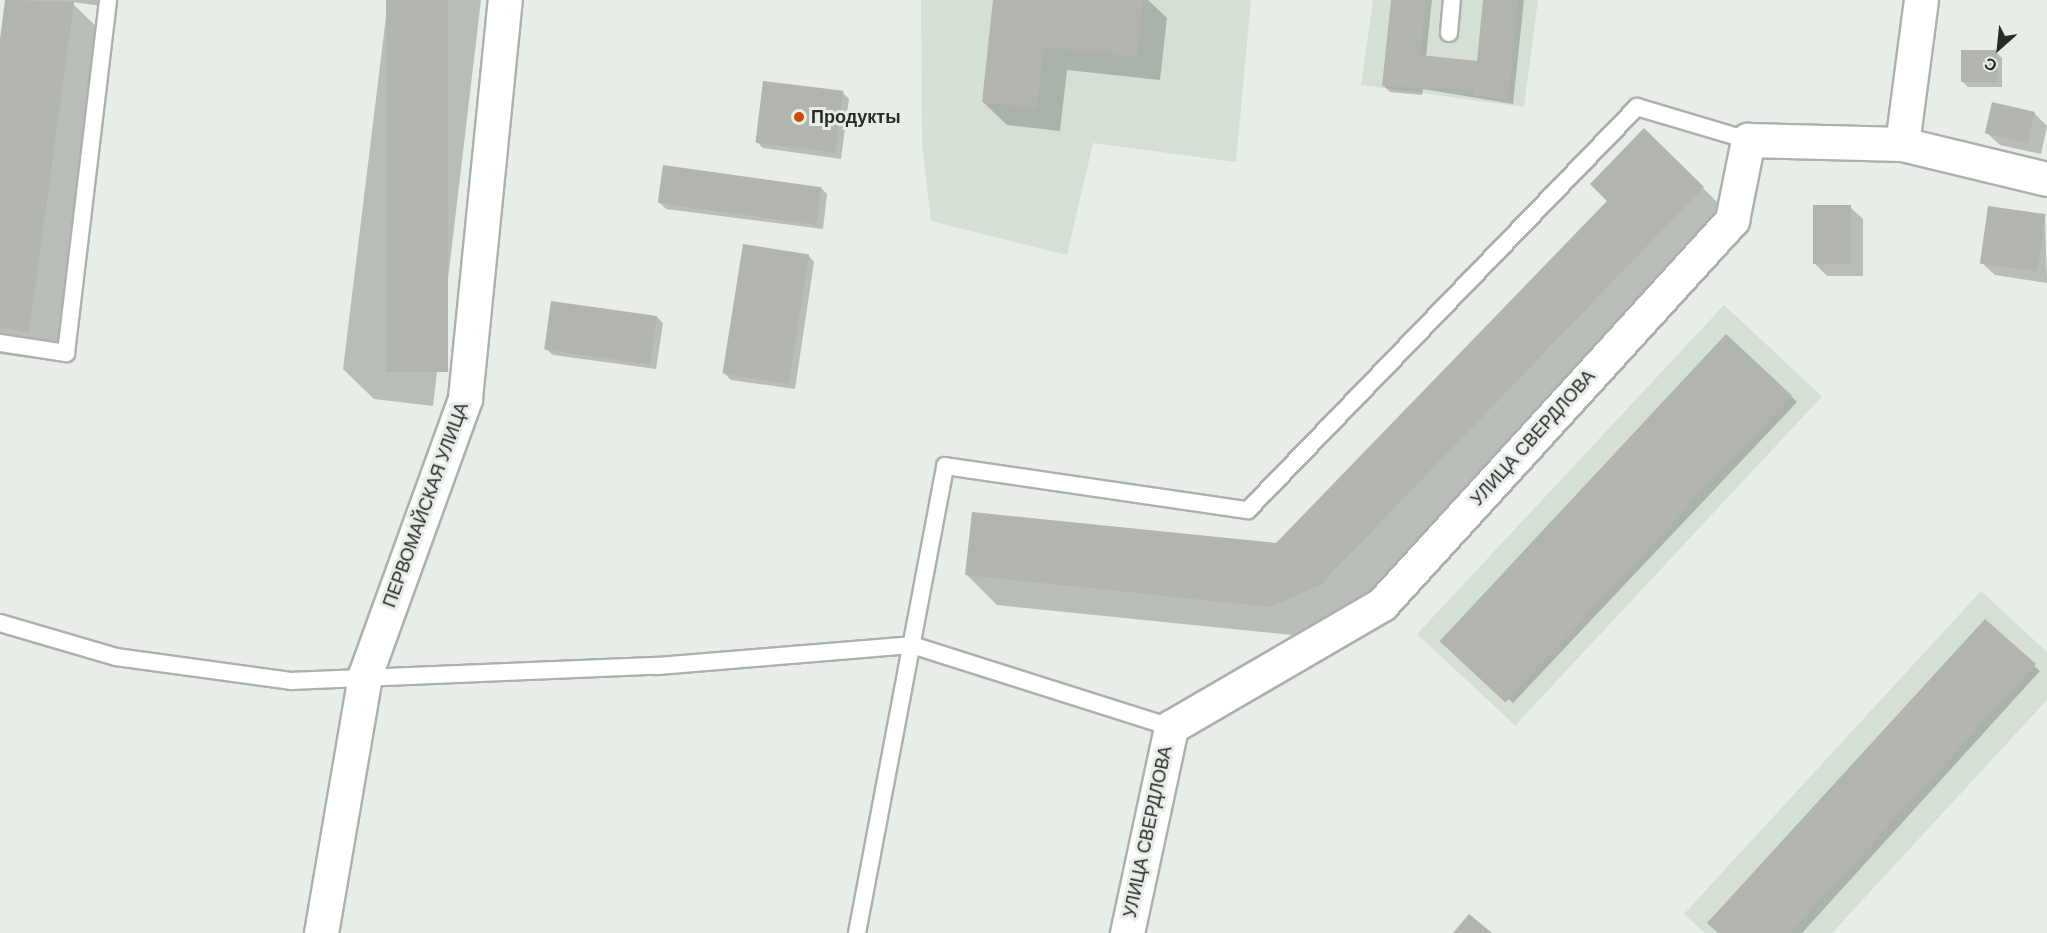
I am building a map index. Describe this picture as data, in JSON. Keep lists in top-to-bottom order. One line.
{"streets":{"street":["УЛИЦА СВЕРДЛОВА","ПЕРВОМАЙСКАЯ УЛИЦА"]},"places":["Продукты"],"north":"bottom left"}
